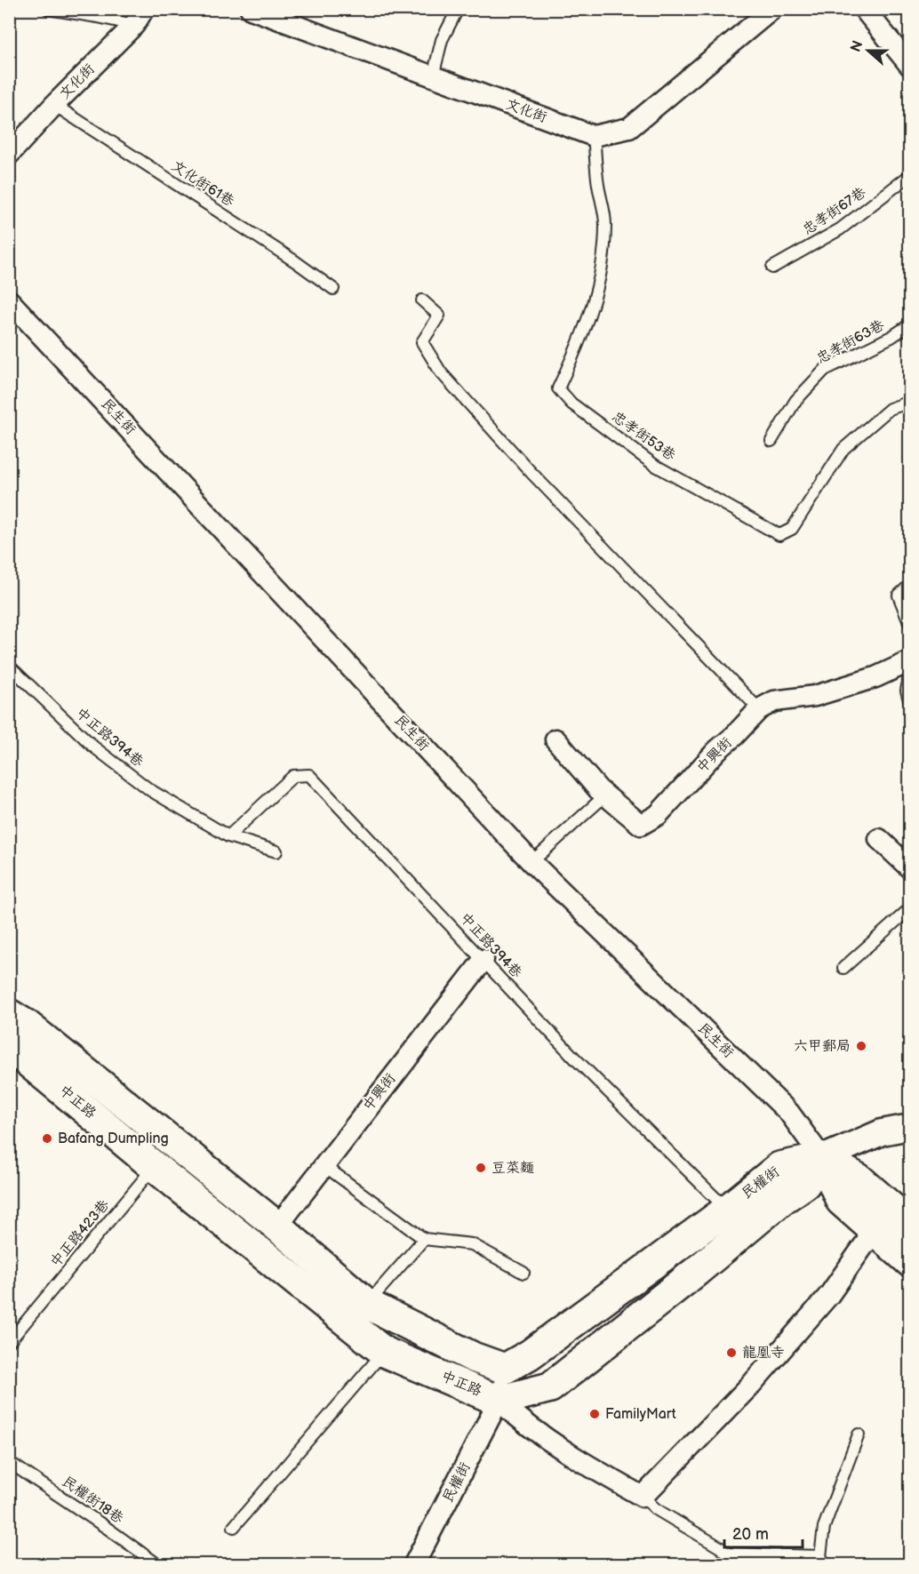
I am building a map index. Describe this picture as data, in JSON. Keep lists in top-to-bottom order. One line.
{"streets":{"main road":["中正路","民權街"],"street":["文化街","民生街","中興街"],"lane":["文化街61巷","忠孝街67巷","忠孝街63巷","忠孝街53巷","中正路394巷","中正路423巷","民權街18巷"]},"crossings":[["文化街","文化街61巷"],["文化街","忠孝街53巷"],["民生街","民權街"],["中正路394巷","中興街"],["中正路394巷","民權街"],["中興街","中正路"],["中正路","民權街"],["中正路","中正路423巷"]],"places":["六甲郵局","Bafang Dumpling","豆菜麵","龍凰寺","FamilyMart"],"scale_bar":"20 m","north":"left"}
